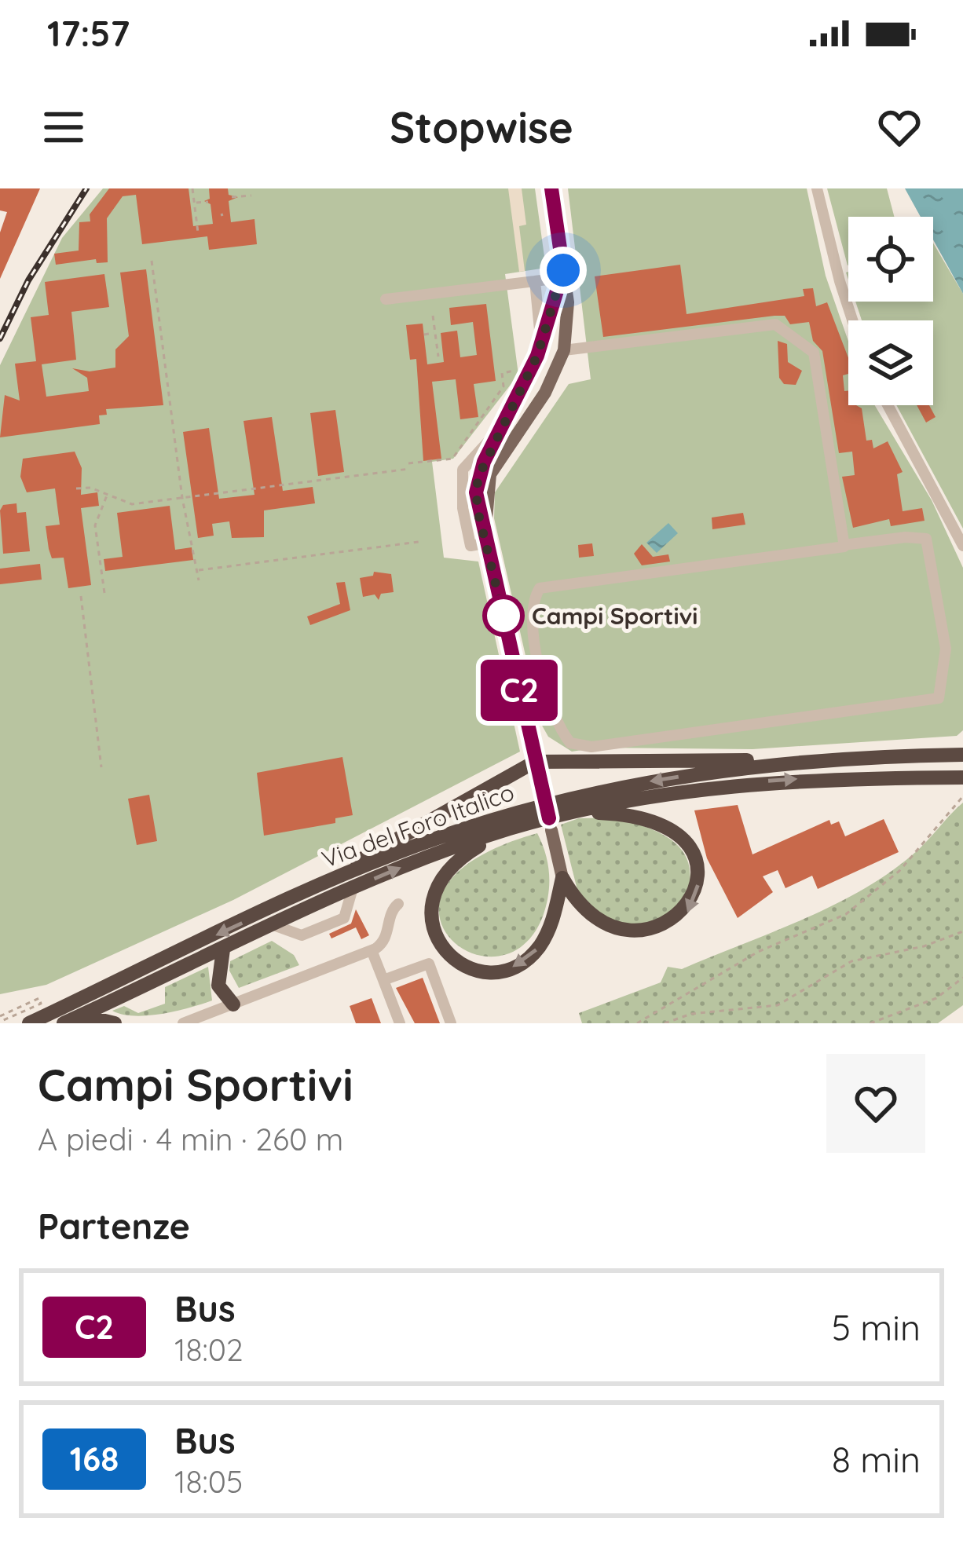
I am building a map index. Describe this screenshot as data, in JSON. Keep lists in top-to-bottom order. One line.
{"streets":{"highway":["Via del Foro Italico"]},"places":["Campi Sportivi"],"lines":["bus line C2"],"page":{"status":"17:57","header":"Stopwise","on_map":"C2","heading":[["Campi Sportivi","A piedi · 4 min · 260 m"],"Partenze"],"list":[{"mark":"C2","name":"Bus","note":"18:02","value":"5 min"},{"mark":"168","name":"Bus","note":"18:05","value":"8 min"}]}}
